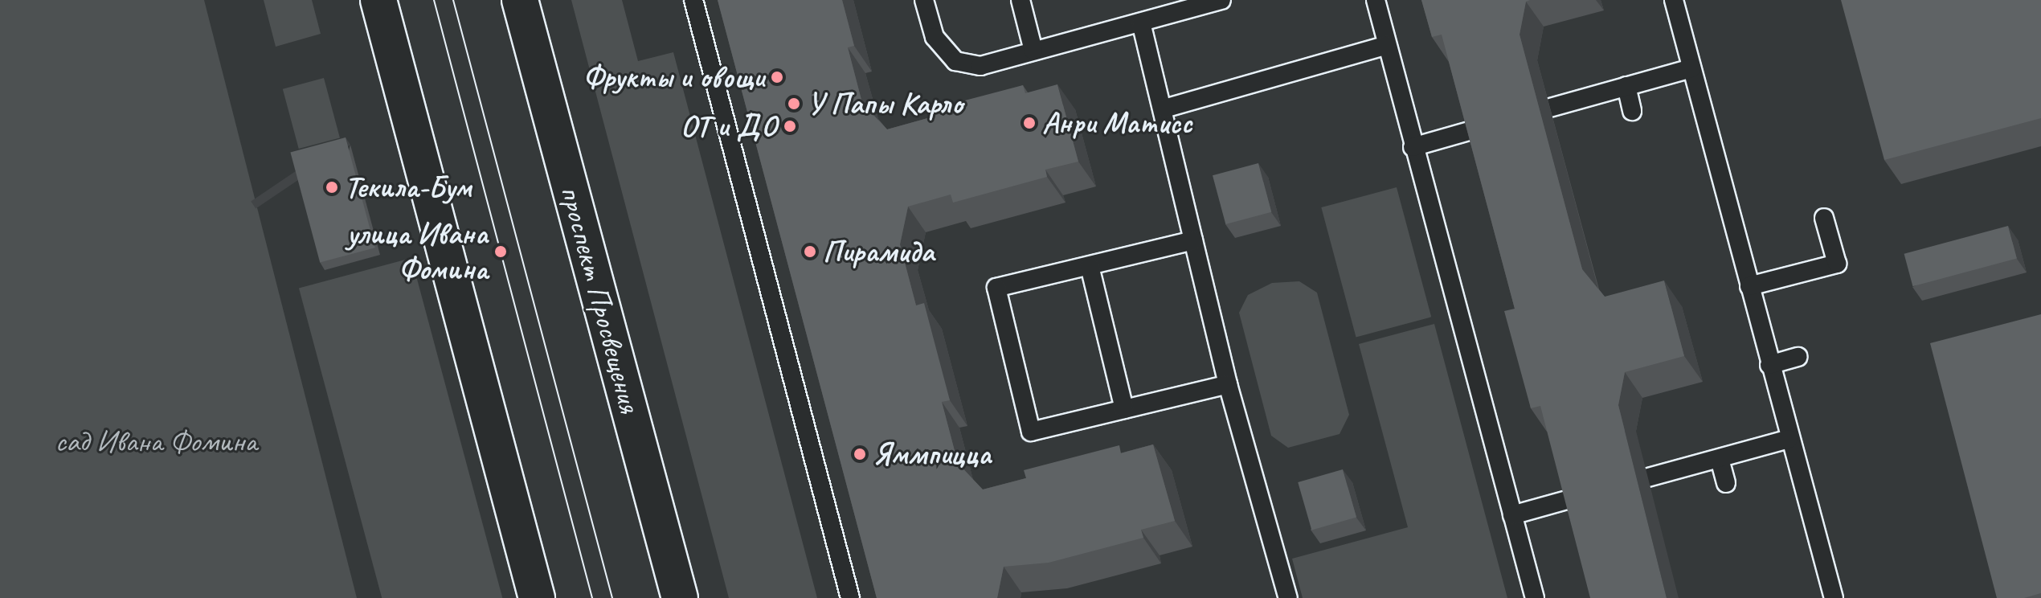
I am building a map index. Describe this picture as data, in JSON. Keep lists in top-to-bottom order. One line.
{"streets":{"main road":["проспект Просвещения"]},"parks":["сад Ивана Фомина"],"places":["Фрукты и овощи","У Папы Карло","Анри Матисс","ОТ и ДО","Текила-Бум","улица Ивана Фомина","Пирамида","Яммпицца"]}
